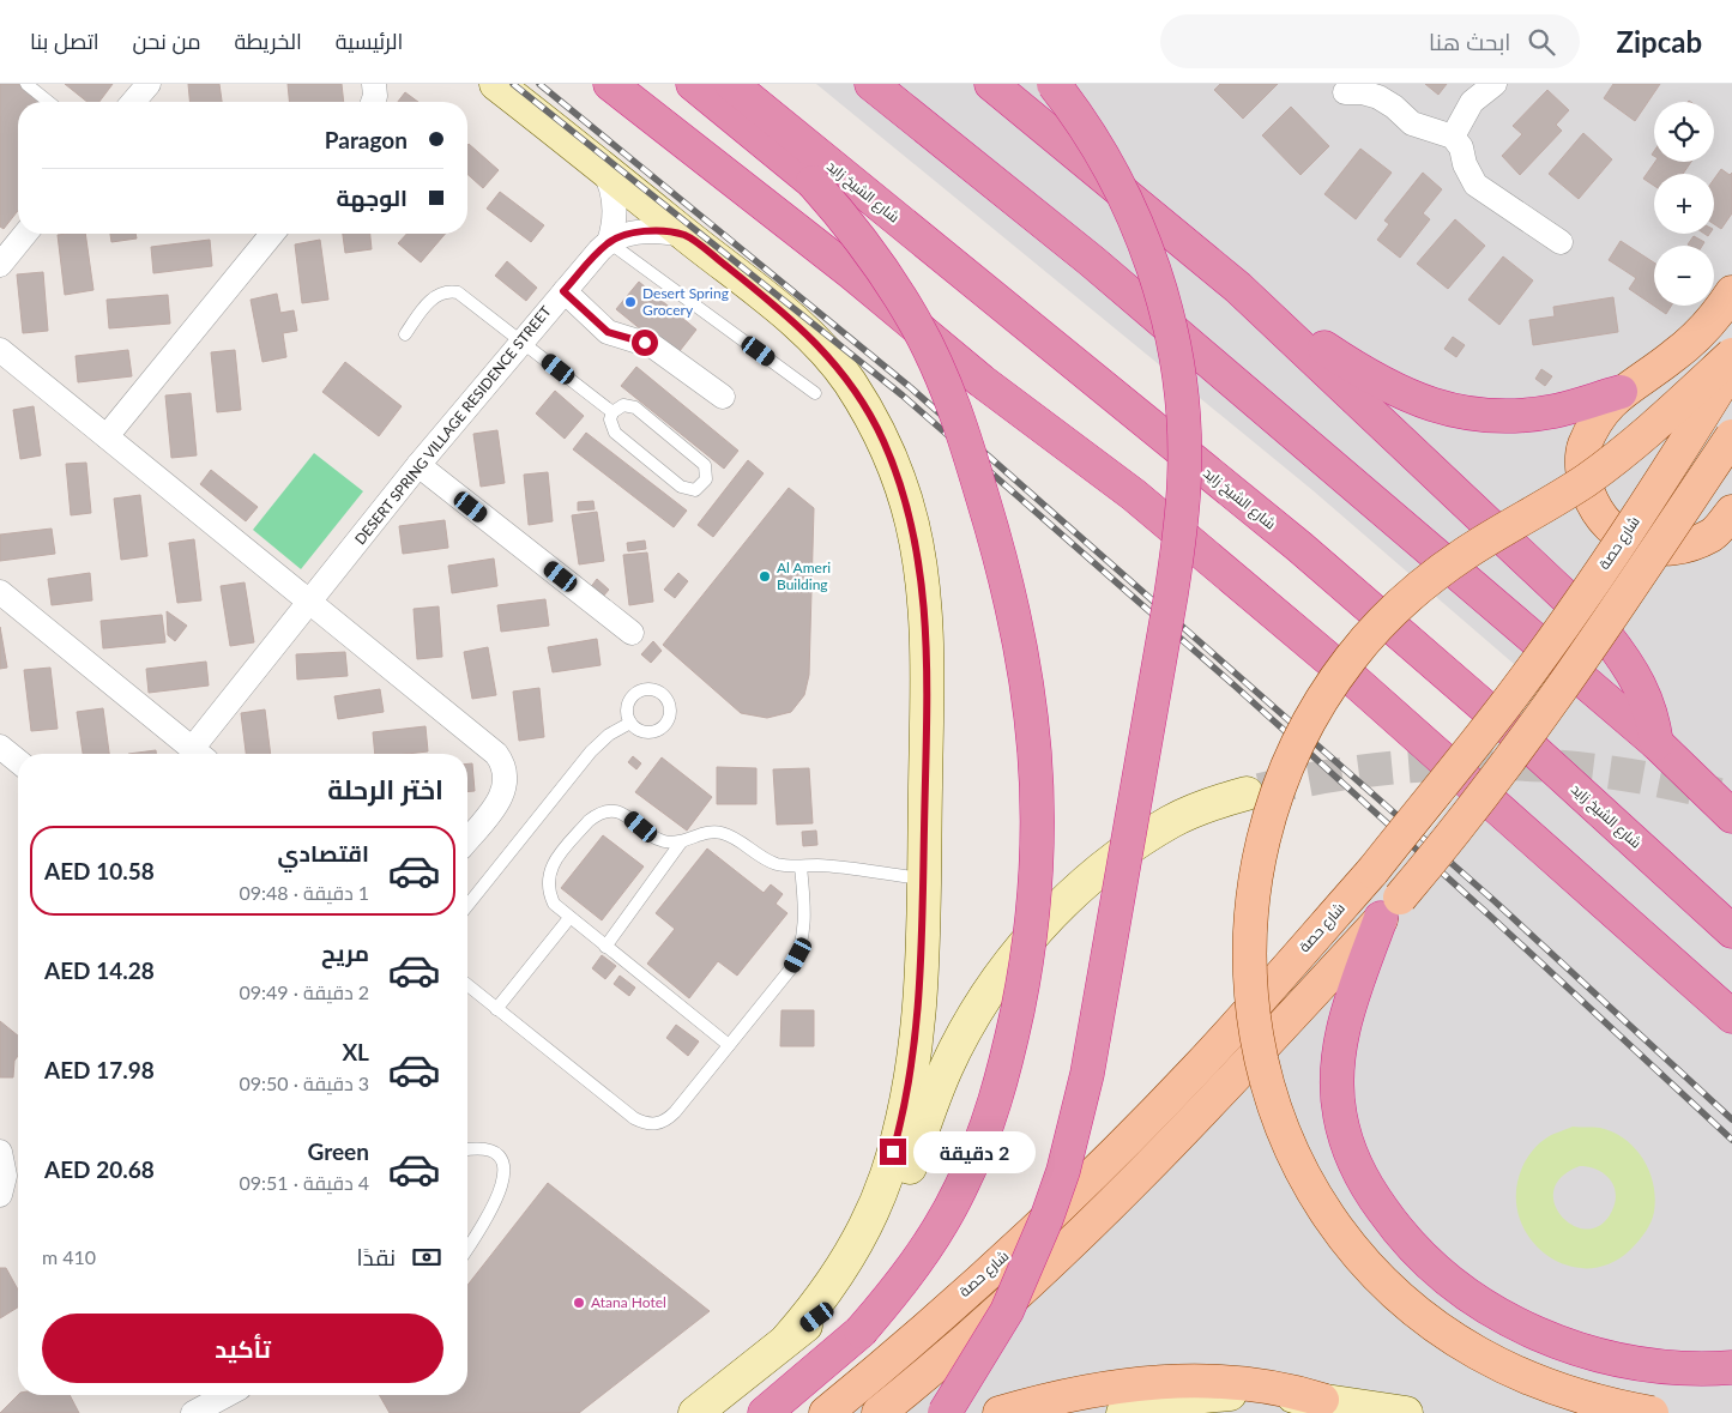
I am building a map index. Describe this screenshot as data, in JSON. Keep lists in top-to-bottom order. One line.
{"streets":{"highway":["شارع الشيخ زايد"],"main road":["شارع حصة"],"street":["DESERT SPRING VILLAGE RESIDENCE STREET"]},"places":["Desert Spring Grocery","Al Ameri Building","Atana Hotel"],"page":{"header":"Zipcab","search":"ابحث هنا","nav":["الرئيسية","الخريطة","من نحن","اتصل بنا"],"map_buttons":["+","−"],"banner":["Paragon","الوجهة"],"heading":"اختر الرحلة","list":[{"name":"اقتصادي","note":"1 دقيقة · 09:48","value":"AED 10.58"},{"name":"مريح","note":"2 دقيقة · 09:49","value":"AED 14.28"},{"name":"XL","note":"3 دقيقة · 09:50","value":"AED 17.98"},{"name":"Green","note":"4 دقيقة · 09:51","value":"AED 20.68"}],"bubble":"2 دقيقة","pay":["نقدًا","410 m"],"buttons":"تأكيد"}}
